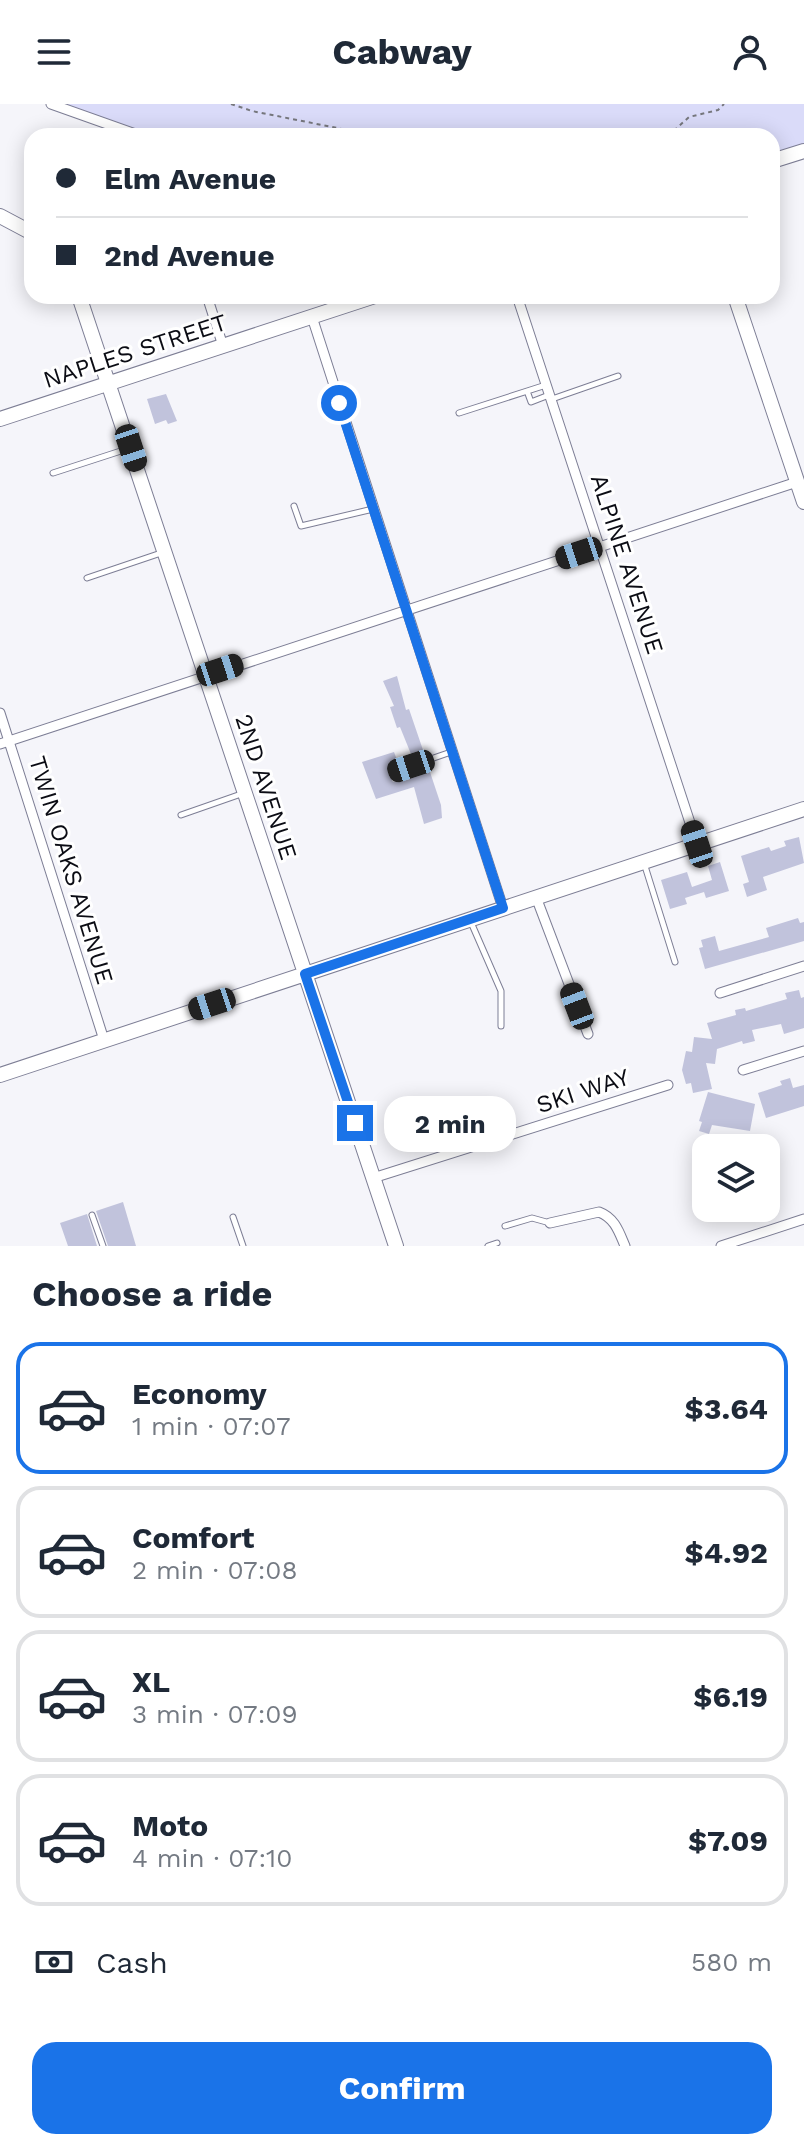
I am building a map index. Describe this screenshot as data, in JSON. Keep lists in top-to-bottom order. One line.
{"streets":{"street":["NAPLES STREET","ALPINE AVENUE","2ND AVENUE","TWIN OAKS AVENUE","SKI WAY"]},"crossings":[["NAPLES STREET","2ND AVENUE"],["2ND AVENUE","SKI WAY"]],"page":{"header":"Cabway","banner":["Elm Avenue","2nd Avenue"],"bubble":"2 min","heading":"Choose a ride","list":[{"name":"Economy","note":"1 min · 07:07","value":"$3.64"},{"name":"Comfort","note":"2 min · 07:08","value":"$4.92"},{"name":"XL","note":"3 min · 07:09","value":"$6.19"},{"name":"Moto","note":"4 min · 07:10","value":"$7.09"}],"pay":["Cash","580 m"],"buttons":"Confirm"}}
